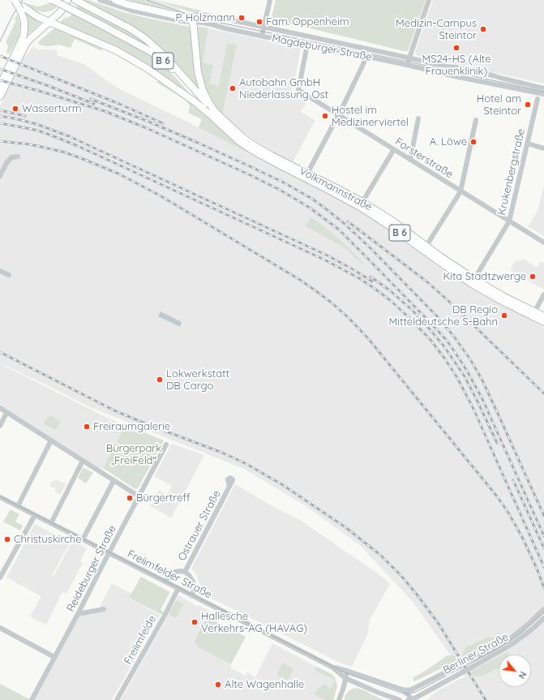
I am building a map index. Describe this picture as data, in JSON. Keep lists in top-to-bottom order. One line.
{"streets":{"main road":["Magdeburger Straße","B 6","Volkmannstraße"],"street":["Forsterstraße","Krukenbergstraße","Ostrauer Straße","Reideburger Straße","Freiimfelder Straße","Freiimfelde","Berliner Straße"]},"crossings":[["Magdeburger Straße","Volkmannstraße"],["B 6","Volkmannstraße"],["Forsterstraße","Krukenbergstraße"],["Krukenbergstraße","Volkmannstraße"],["Ostrauer Straße","Freiimfelder Straße"],["Reideburger Straße","Freiimfelder Straße"],["Freiimfelder Straße","Freiimfelde"],["Freiimfelder Straße","Berliner Straße"]],"parks":["Bürgerpark „FreiFeld“"],"places":["P. Holzmann","Fam. Oppenheim","Medizin-Campus Steintor","MS24-HS (Alte Frauenklinik)","Autobahn GmbH Niederlassung Ost","Hotel am Steintor","Wasserturm","Hostel im Medizinerviertel","A. Löwe","Kita Stadtzwerge","DB Regio Mitteldeutsche S-Bahn","Lokwerkstatt DB Cargo","Freiraumgalerie","Bürgertreff","Christuskirche","Hallesche Verkehrs-AG (HAVAG)","Alte Wagenhalle"],"north":"bottom right"}
